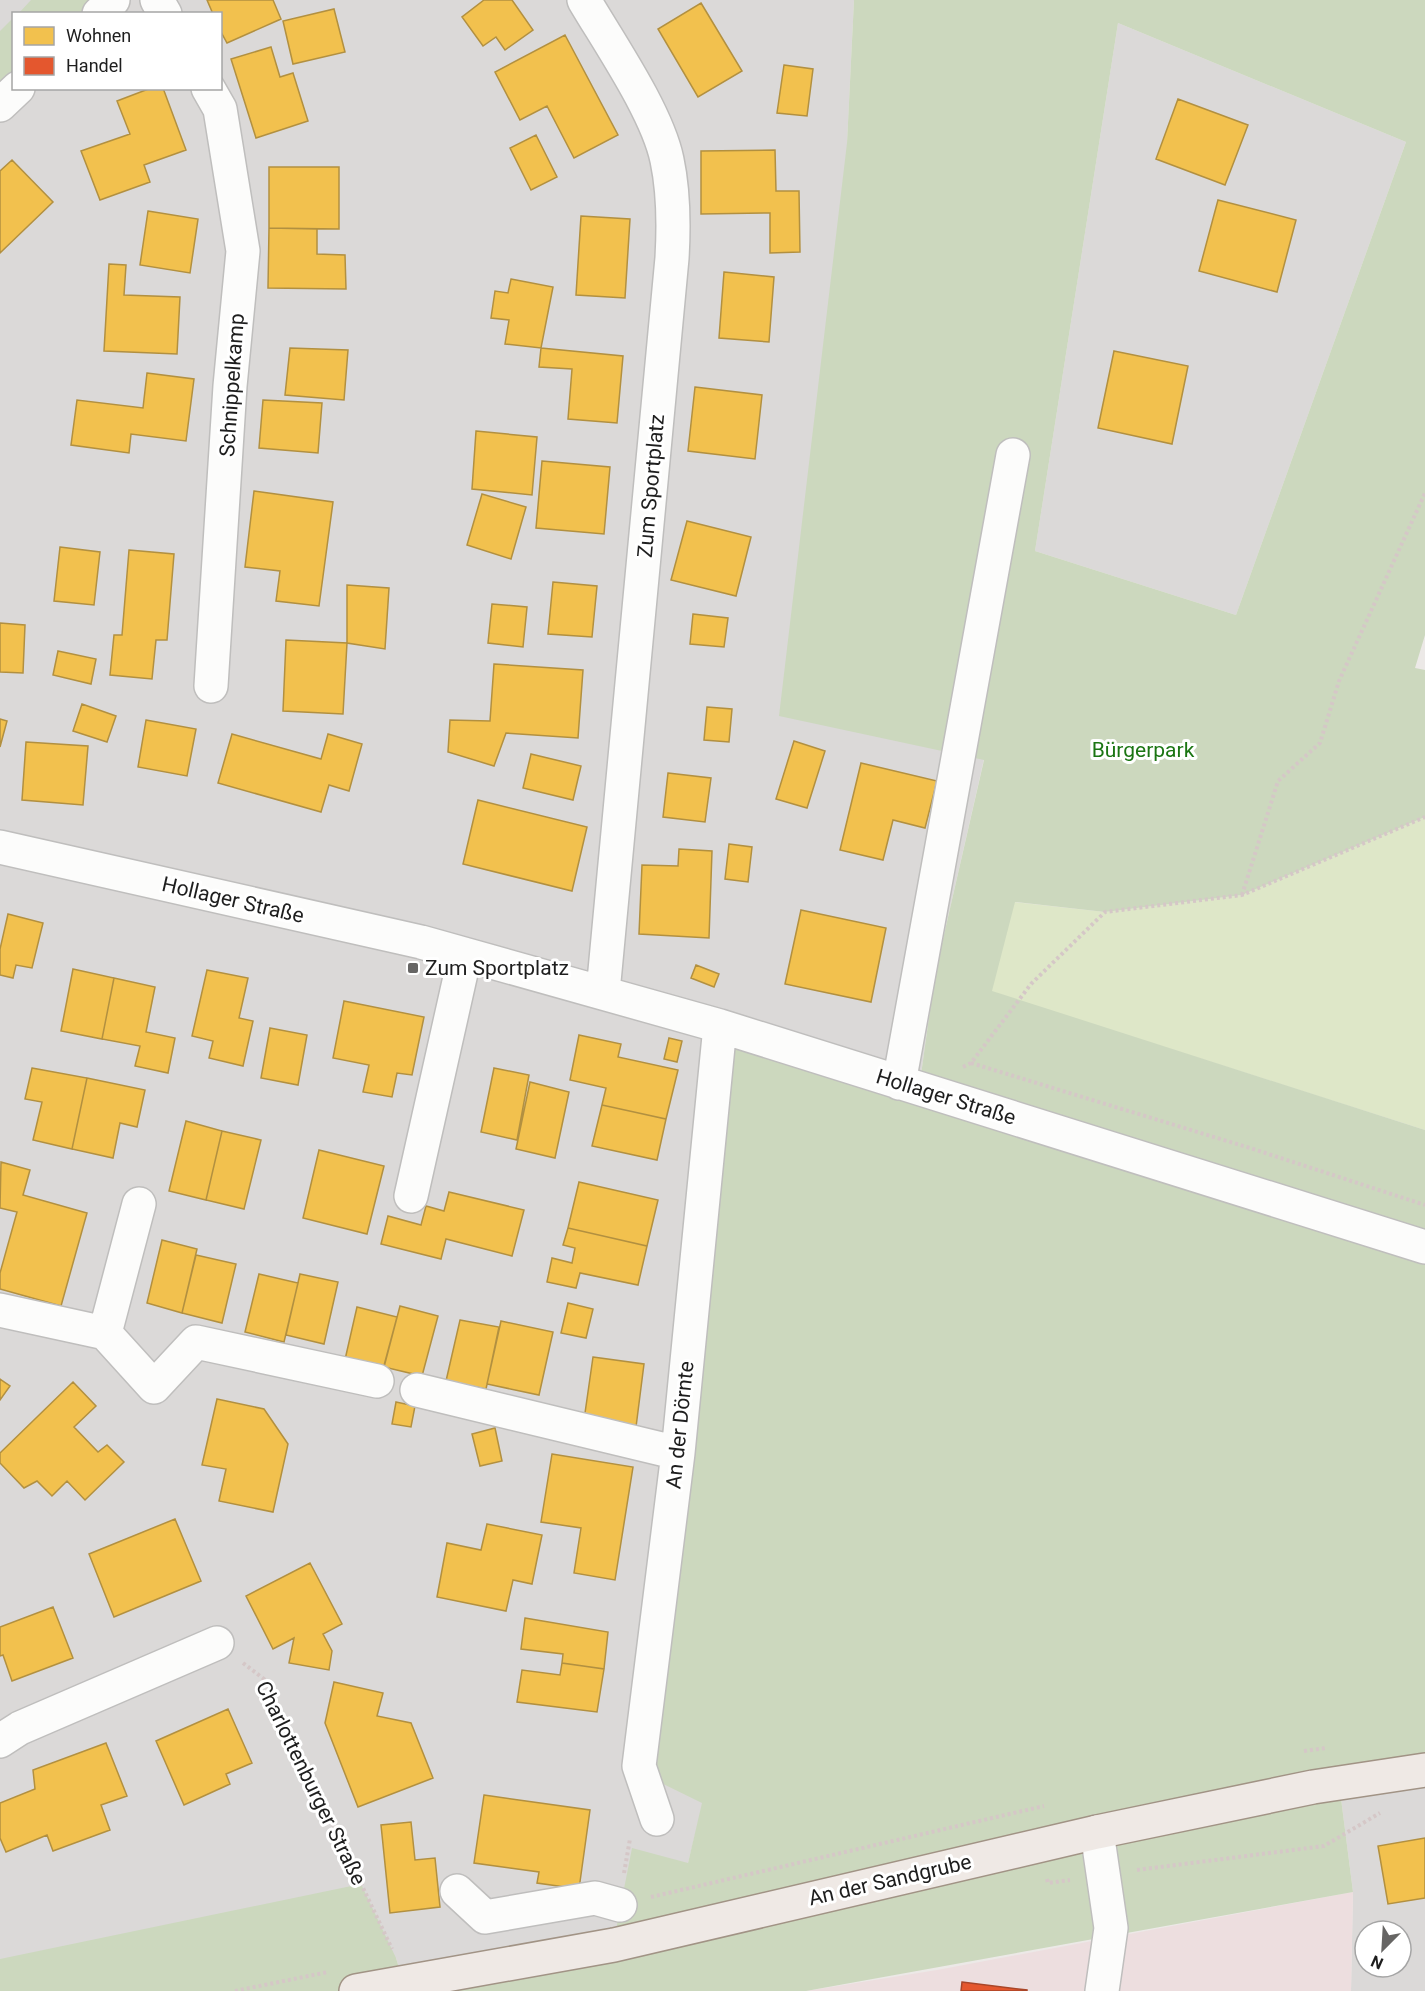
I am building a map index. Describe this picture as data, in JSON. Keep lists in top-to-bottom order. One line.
{"streets":{"main road":["An der Sandgrube"],"street":["Schnippelkamp","Zum Sportplatz","Hollager Straße","An der Dörnte"],"path":["Charlottenburger Straße"]},"crossings":[["Zum Sportplatz","Hollager Straße"],["Hollager Straße","An der Dörnte"]],"parks":["Bürgerpark"],"places":{"transit":["Zum Sportplatz"]},"legend":["Wohnen","Handel"],"north":"bottom left"}
